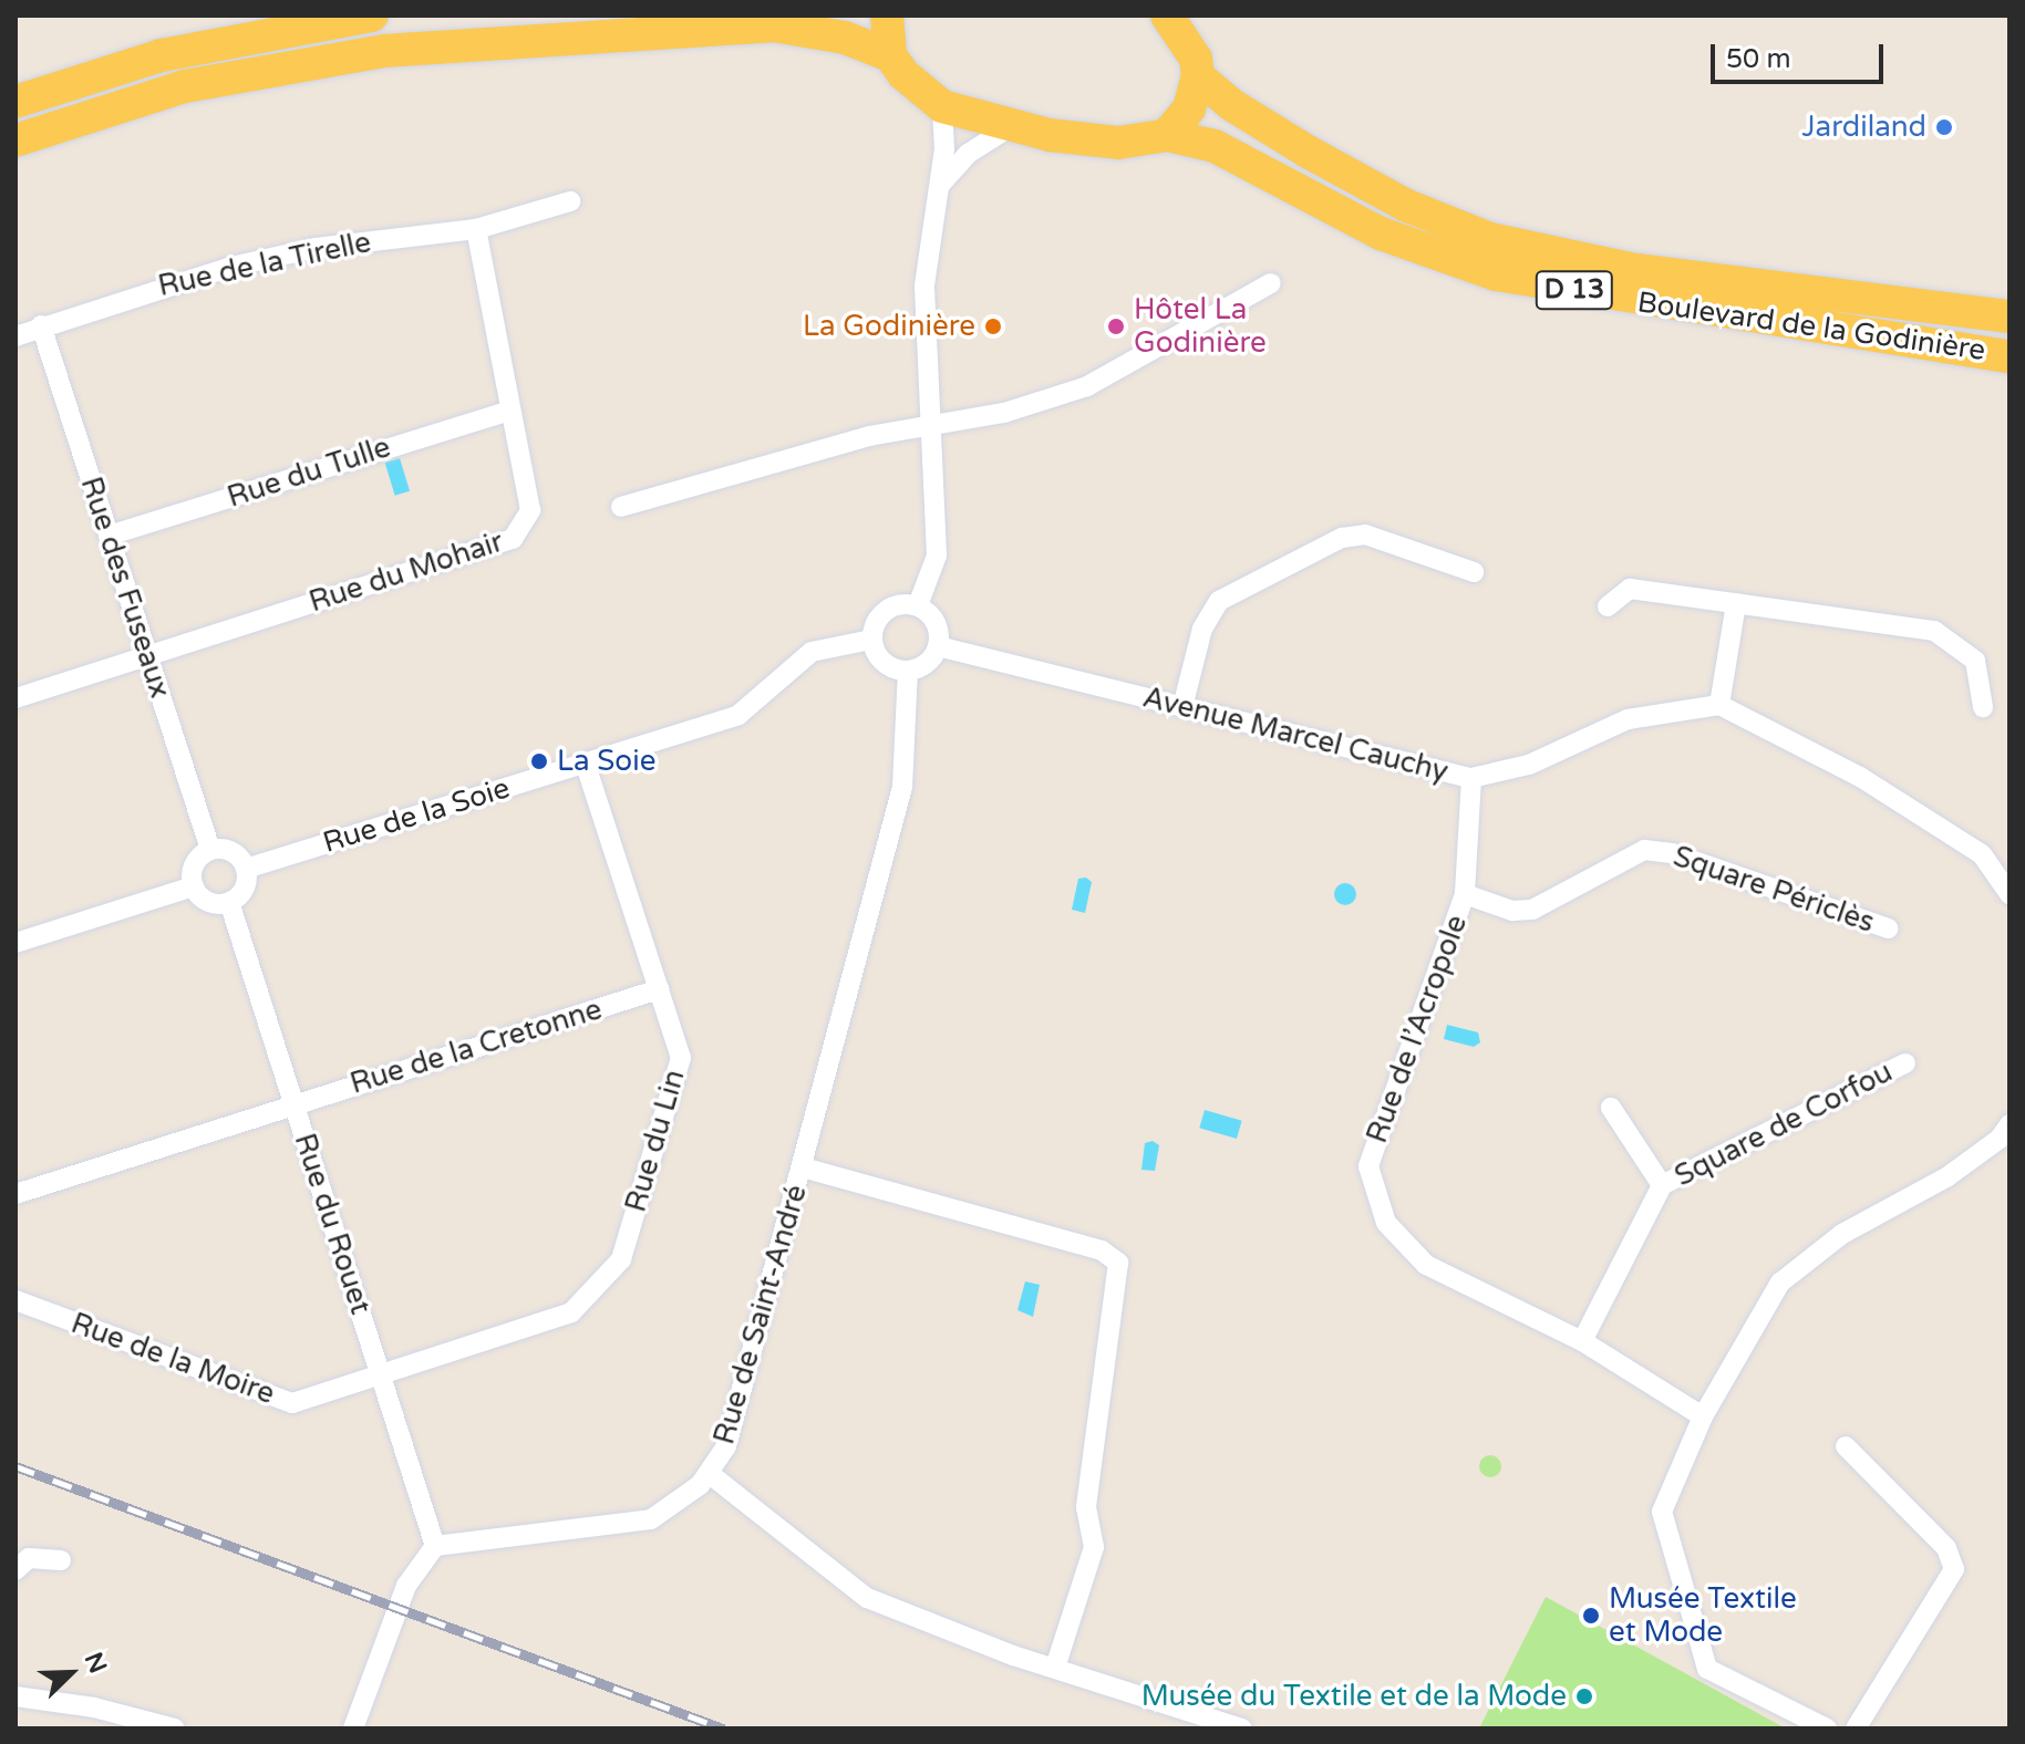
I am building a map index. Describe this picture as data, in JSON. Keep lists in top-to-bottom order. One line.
{"streets":{"main road":["D 13","Boulevard de la Godinière"],"street":["Rue de la Tirelle","Rue du Tulle","Rue du Mohair","Rue des Fuseaux","Avenue Marcel Cauchy","Rue de la Soie","Square Périclès","Rue de l’Acropole","Rue de la Cretonne","Square de Corfou","Rue du Lin","Rue du Rouet","Rue de Saint-André","Rue de la Moire"]},"crossings":[["Rue de la Tirelle","Rue du Mohair"],["Rue de la Tirelle","Rue des Fuseaux"],["Rue du Tulle","Rue du Mohair"],["Rue du Tulle","Rue des Fuseaux"],["Rue du Mohair","Rue des Fuseaux"],["Rue des Fuseaux","Rue de la Soie"],["Rue des Fuseaux","Rue du Rouet"],["Avenue Marcel Cauchy","Rue de la Soie"],["Avenue Marcel Cauchy","Rue de l’Acropole"],["Avenue Marcel Cauchy","Rue de Saint-André"],["Rue de la Soie","Rue du Lin"],["Rue de la Soie","Rue du Rouet"],["Rue de la Soie","Rue de Saint-André"],["Square Périclès","Rue de l’Acropole"],["Rue de l’Acropole","Square de Corfou"],["Rue de la Cretonne","Rue du Lin"],["Rue de la Cretonne","Rue du Rouet"],["Rue du Lin","Rue du Rouet"],["Rue du Lin","Rue de la Moire"],["Rue du Rouet","Rue de Saint-André"],["Rue du Rouet","Rue de la Moire"]],"places":["Jardiland","La Godinière","Hôtel La Godinière","La Soie","Musée Textile et Mode","Musée du Textile et de la Mode"],"scale_bar":"50 m","north":"top right"}
